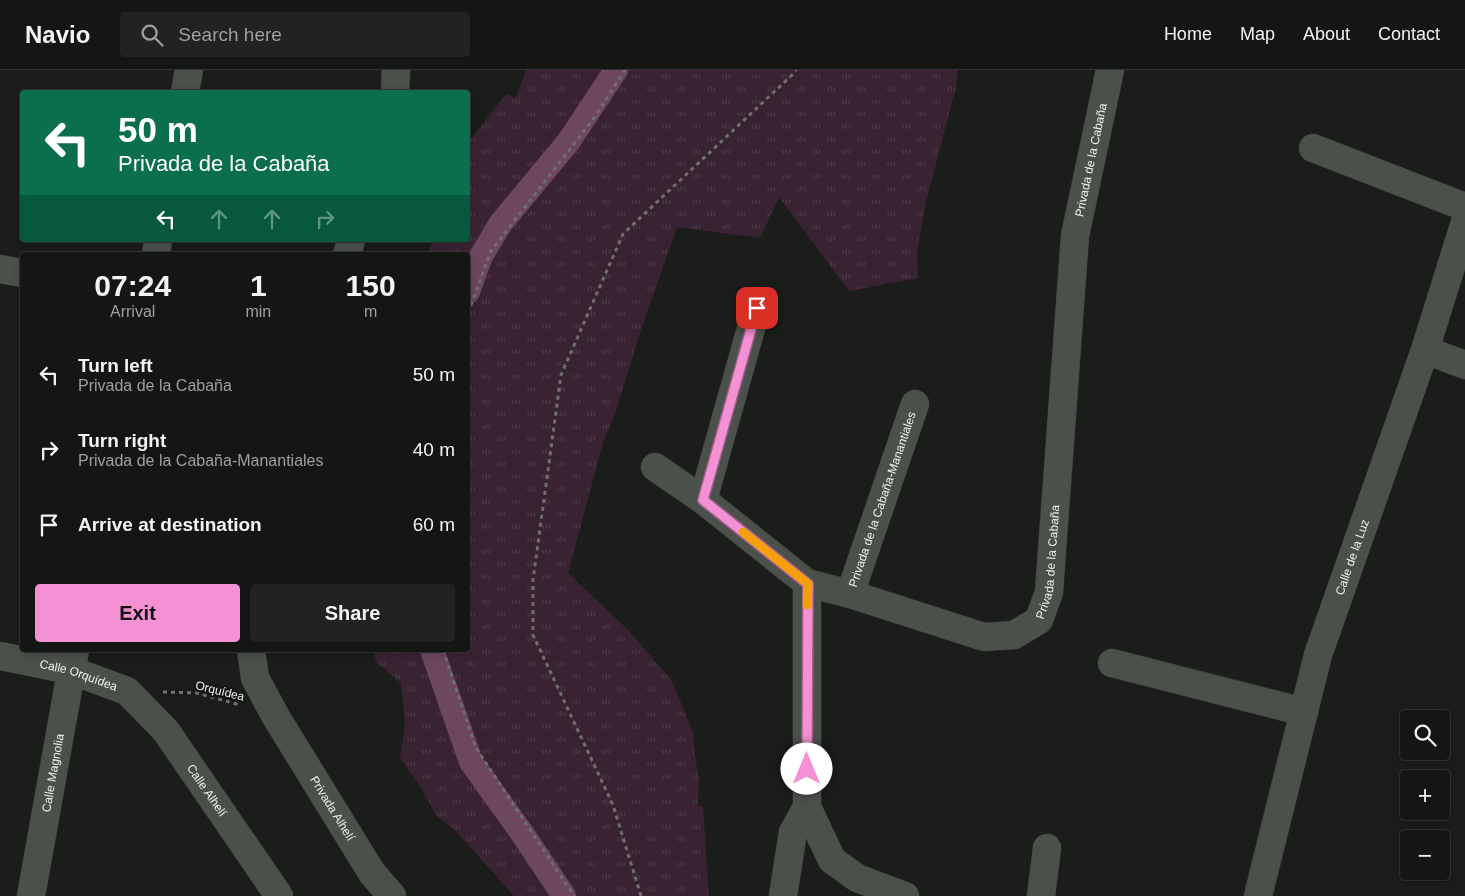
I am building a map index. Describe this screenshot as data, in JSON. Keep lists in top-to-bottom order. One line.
{"streets":{"street":["Privada de la Cabaña","Privada de la Cabaña-Manantiales","Calle de la Luz","Calle Orquídea","Calle Magnolia","Calle Alhelí","Privada Alhelí"],"path":["Orquídea"]},"crossings":[["Privada de la Cabaña","Privada de la Cabaña-Manantiales"],["Calle Orquídea","Orquídea"],["Calle Orquídea","Calle Magnolia"],["Calle Orquídea","Calle Alhelí"],["Orquídea","Calle Alhelí"],["Orquídea","Privada Alhelí"]],"page":{"header":"Navio","search":"Search here","nav":["Home","Map","About","Contact"],"turn":["50 m","Privada de la Cabaña"],"eta":["07:24","Arrival","1","min","150","m"],"list":[{"name":"Turn left","note":"Privada de la Cabaña","value":"50 m"},{"name":"Turn right","note":"Privada de la Cabaña-Manantiales","value":"40 m"},{"name":"Arrive at destination","value":"60 m"}],"buttons":["Exit","Share"],"map_buttons":["+","−"]}}
